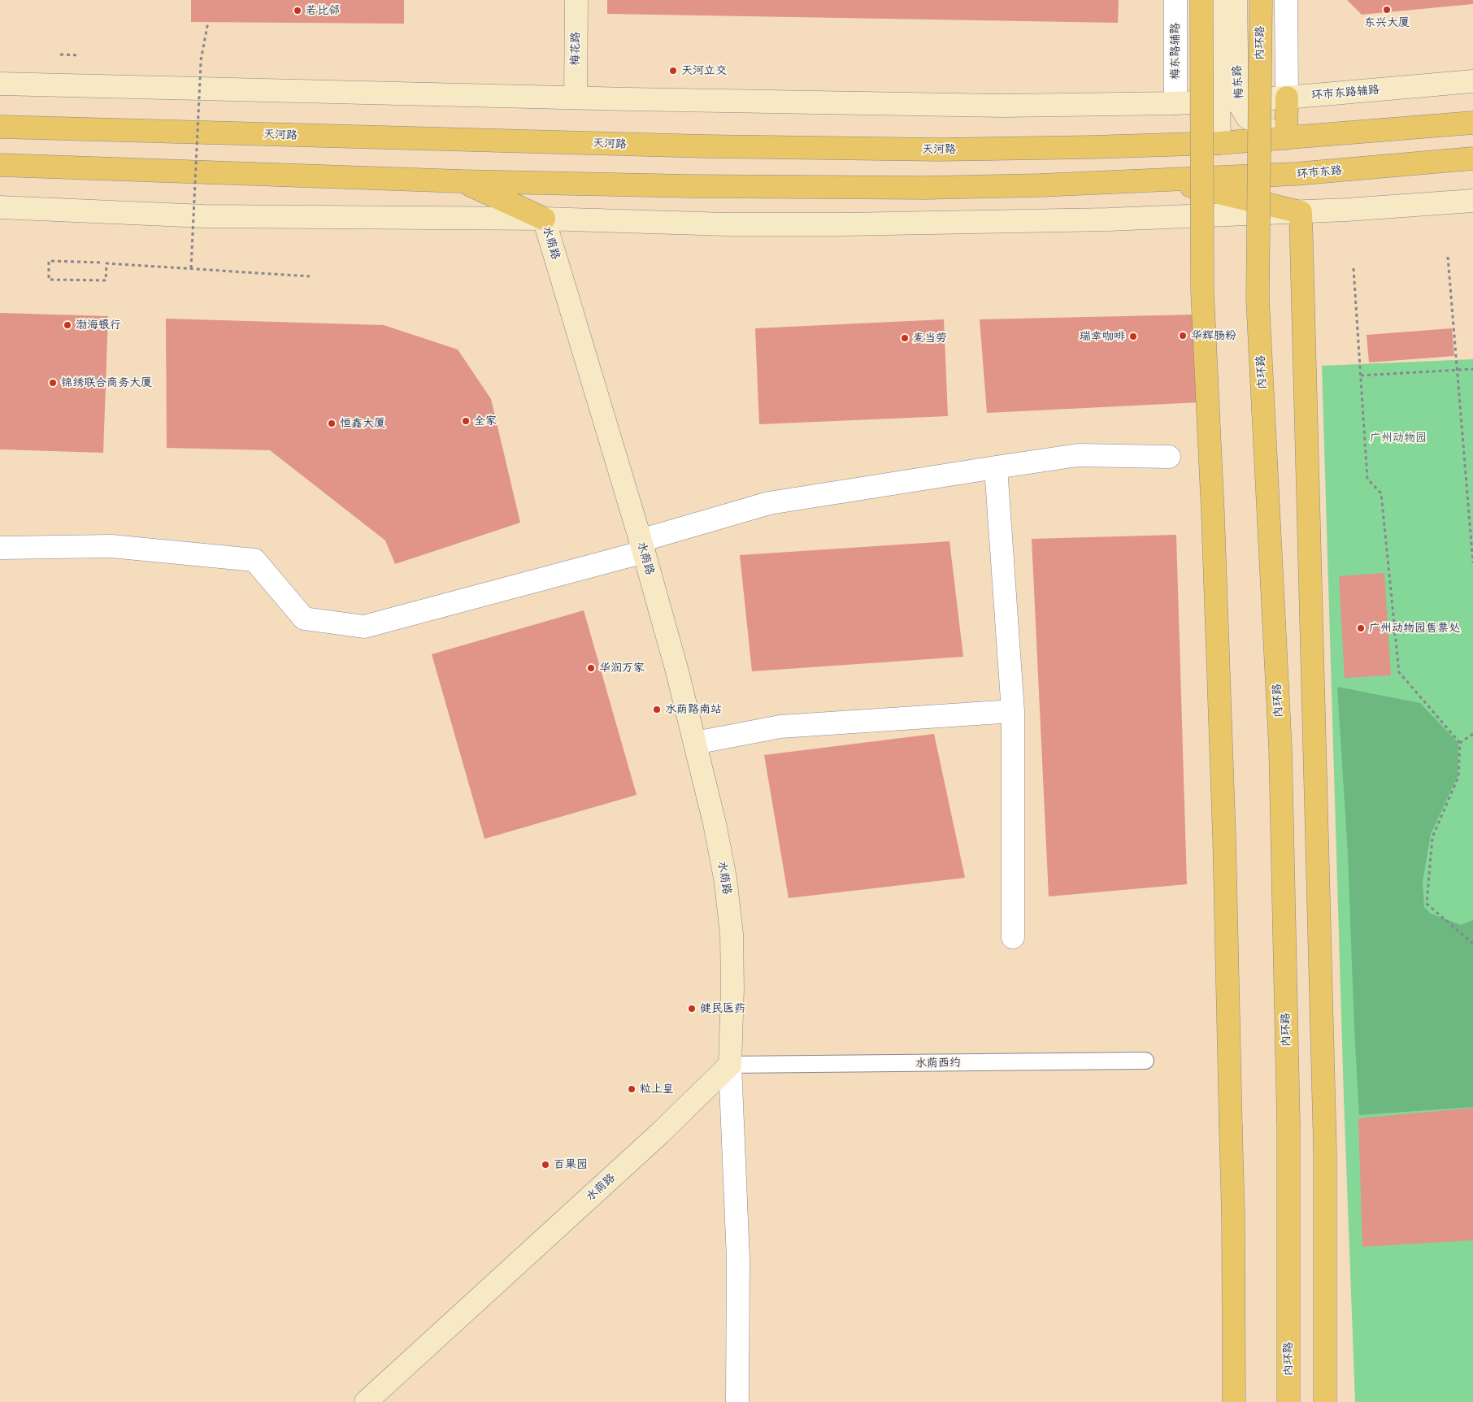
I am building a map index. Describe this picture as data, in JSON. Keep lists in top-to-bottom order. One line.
{"streets":{"highway":["内环路","天河路","环市东路"],"main road":["梅花路","梅东路","环市东路辅路","水荫路"],"street":["梅东路辅路"],"lane":["水荫西约"]},"crossings":[["梅花路","环市东路辅路"],["梅东路辅路","环市东路辅路"],["梅东路","环市东路辅路"],["梅东路","天河路"],["水荫路","水荫西约"]],"parks":["广州动物园"],"places":["东兴大厦","若比邻","天河立交","渤海银行","华辉肠粉","瑞幸咖啡","麦当劳","锦绣联合商务大厦","全家","恒鑫大厦","广州动物园售票处","华润万家","水荫路南站","健民医药","粒上皇","百果园"]}
